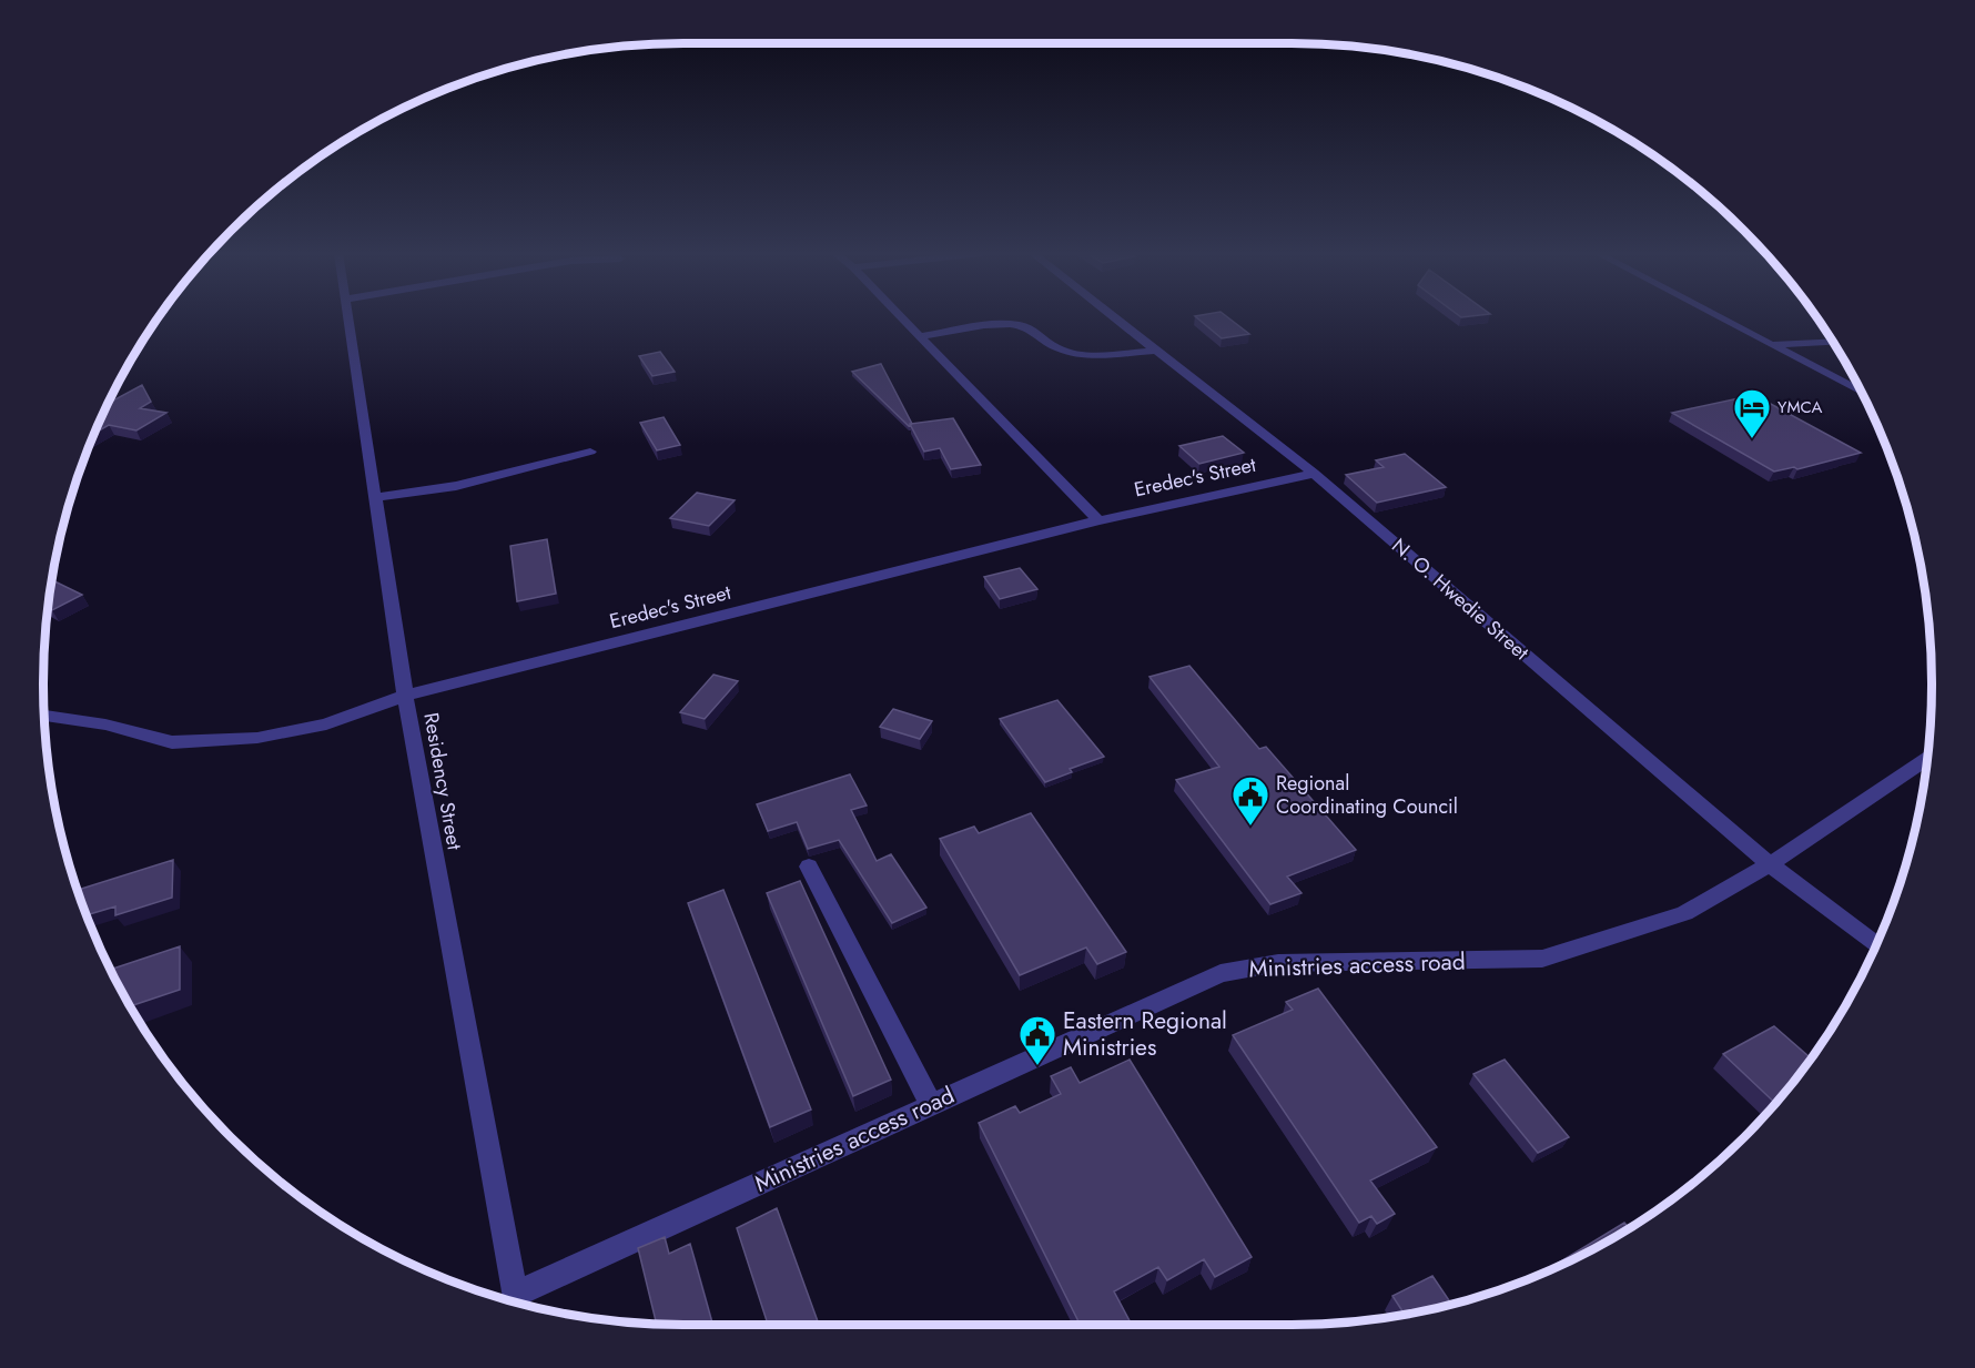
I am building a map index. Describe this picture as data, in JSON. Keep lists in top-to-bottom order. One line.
{"streets":{"street":["Eredec's Street","N. O. Hwedie Street","Residency Street","Ministries access road"]},"crossings":[["Eredec's Street","N. O. Hwedie Street"],["Eredec's Street","Residency Street"],["N. O. Hwedie Street","Ministries access road"]],"places":{"hotel":["YMCA"],"public building":["Regional Coordinating Council","Eastern Regional Ministries"]}}
